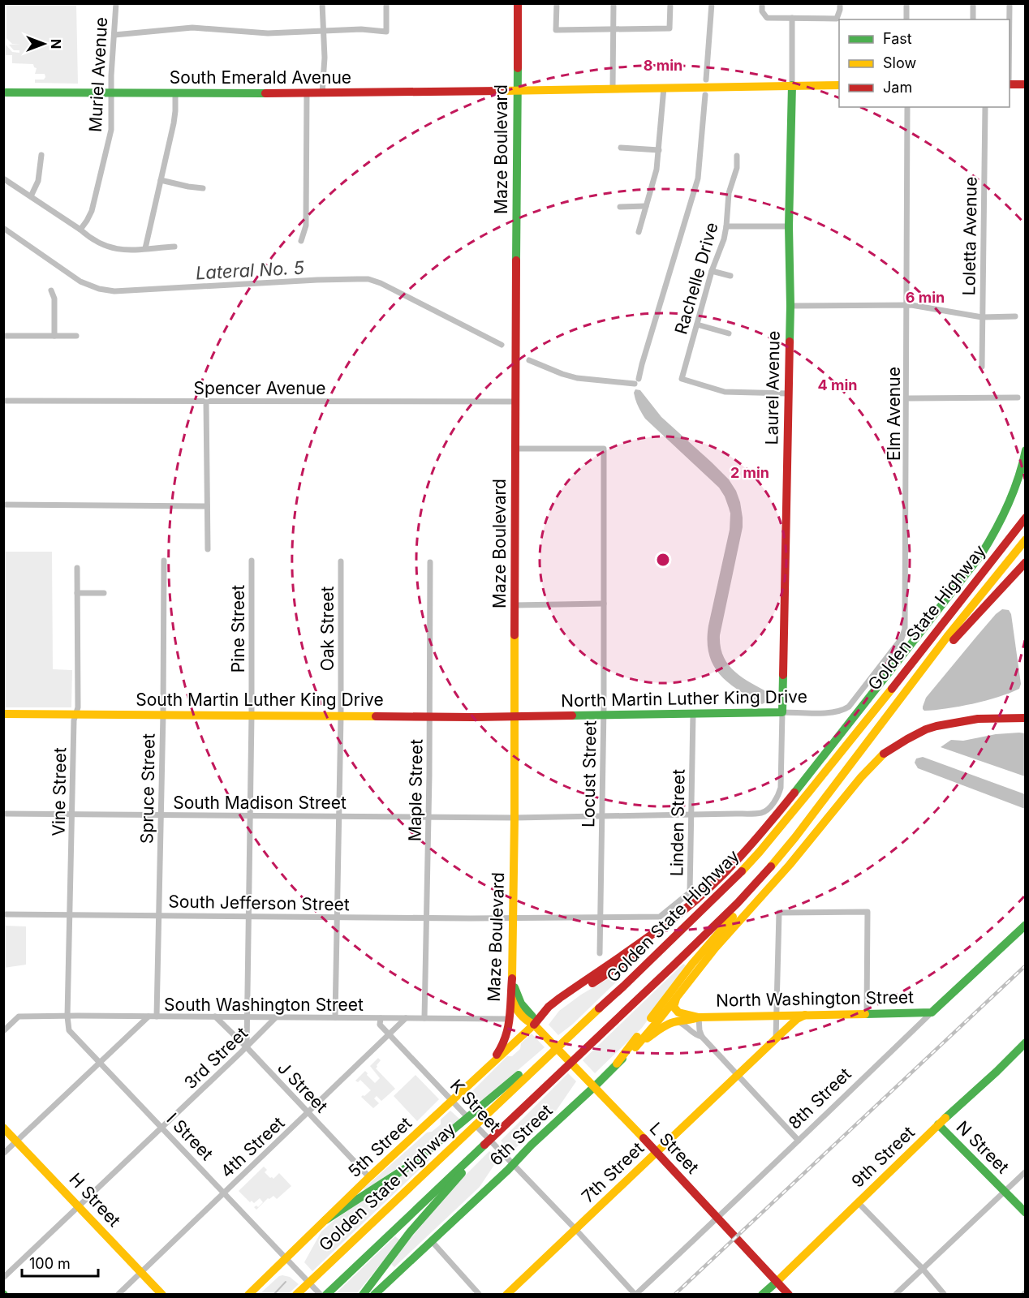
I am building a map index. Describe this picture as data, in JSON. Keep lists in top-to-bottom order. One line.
{"streets":{"main road":["South Emerald Avenue","Maze Boulevard","Laurel Avenue","Golden State Highway","North Martin Luther King Drive","South Martin Luther King Drive","North Washington Street","8th Street","6th Street","5th Street","N Street","L Street","9th Street","7th Street","H Street"],"street":["Muriel Avenue","Loletta Avenue","Rachelle Drive","Spencer Avenue","Elm Avenue","Pine Street","Oak Street","Locust Street","Spruce Street","Maple Street","Vine Street","South Madison Street","Linden Street","South Jefferson Street","South Washington Street","3rd Street","J Street","K Street","I Street","4th Street"]},"crossings":[["Muriel Avenue","South Emerald Avenue"],["South Emerald Avenue","Maze Boulevard"],["South Emerald Avenue","Laurel Avenue"],["Maze Boulevard","Spencer Avenue"],["Maze Boulevard","North Martin Luther King Drive"],["Maze Boulevard","South Martin Luther King Drive"],["Maze Boulevard","Locust Street"],["Maze Boulevard","South Madison Street"],["Maze Boulevard","South Jefferson Street"],["Maze Boulevard","South Washington Street"],["Maze Boulevard","5th Street"],["Maze Boulevard","L Street"],["Rachelle Drive","Laurel Avenue"],["Laurel Avenue","North Martin Luther King Drive"],["Laurel Avenue","South Madison Street"],["Elm Avenue","North Martin Luther King Drive"],["Pine Street","South Martin Luther King Drive"],["Pine Street","South Madison Street"],["Pine Street","South Jefferson Street"],["Pine Street","South Washington Street"],["Pine Street","3rd Street"],["Pine Street","J Street"],["Oak Street","South Martin Luther King Drive"],["Oak Street","South Madison Street"],["Oak Street","South Jefferson Street"],["Oak Street","South Washington Street"],["North Martin Luther King Drive","South Martin Luther King Drive"],["North Martin Luther King Drive","Locust Street"],["North Martin Luther King Drive","Linden Street"],["South Martin Luther King Drive","Spruce Street"],["South Martin Luther King Drive","Maple Street"],["South Martin Luther King Drive","Vine Street"],["Locust Street","South Madison Street"],["Locust Street","South Jefferson Street"],["Spruce Street","South Madison Street"],["Spruce Street","South Jefferson Street"],["Spruce Street","South Washington Street"],["Maple Street","South Madison Street"],["Maple Street","South Jefferson Street"],["Maple Street","South Washington Street"],["Vine Street","South Madison Street"],["Vine Street","South Jefferson Street"],["Vine Street","South Washington Street"],["Vine Street","I Street"],["South Madison Street","Linden Street"],["Linden Street","South Jefferson Street"],["North Washington Street","8th Street"],["North Washington Street","6th Street"],["North Washington Street","7th Street"],["South Washington Street","3rd Street"],["South Washington Street","J Street"],["South Washington Street","K Street"],["South Washington Street","I Street"],["South Washington Street","4th Street"],["3rd Street","J Street"],["3rd Street","I Street"],["3rd Street","H Street"],["J Street","4th Street"],["J Street","5th Street"],["8th Street","K Street"],["8th Street","L Street"],["K Street","6th Street"],["K Street","4th Street"],["K Street","5th Street"],["K Street","7th Street"],["6th Street","L Street"],["I Street","4th Street"],["I Street","5th Street"],["4th Street","H Street"],["5th Street","L Street"],["N Street","9th Street"],["L Street","9th Street"],["L Street","7th Street"]],"water":["Lateral No. 5"],"legend":["Fast","Slow","Jam"],"scale_bar":"100 m","north":"right","rings":["8 min","6 min","4 min","2 min"]}
